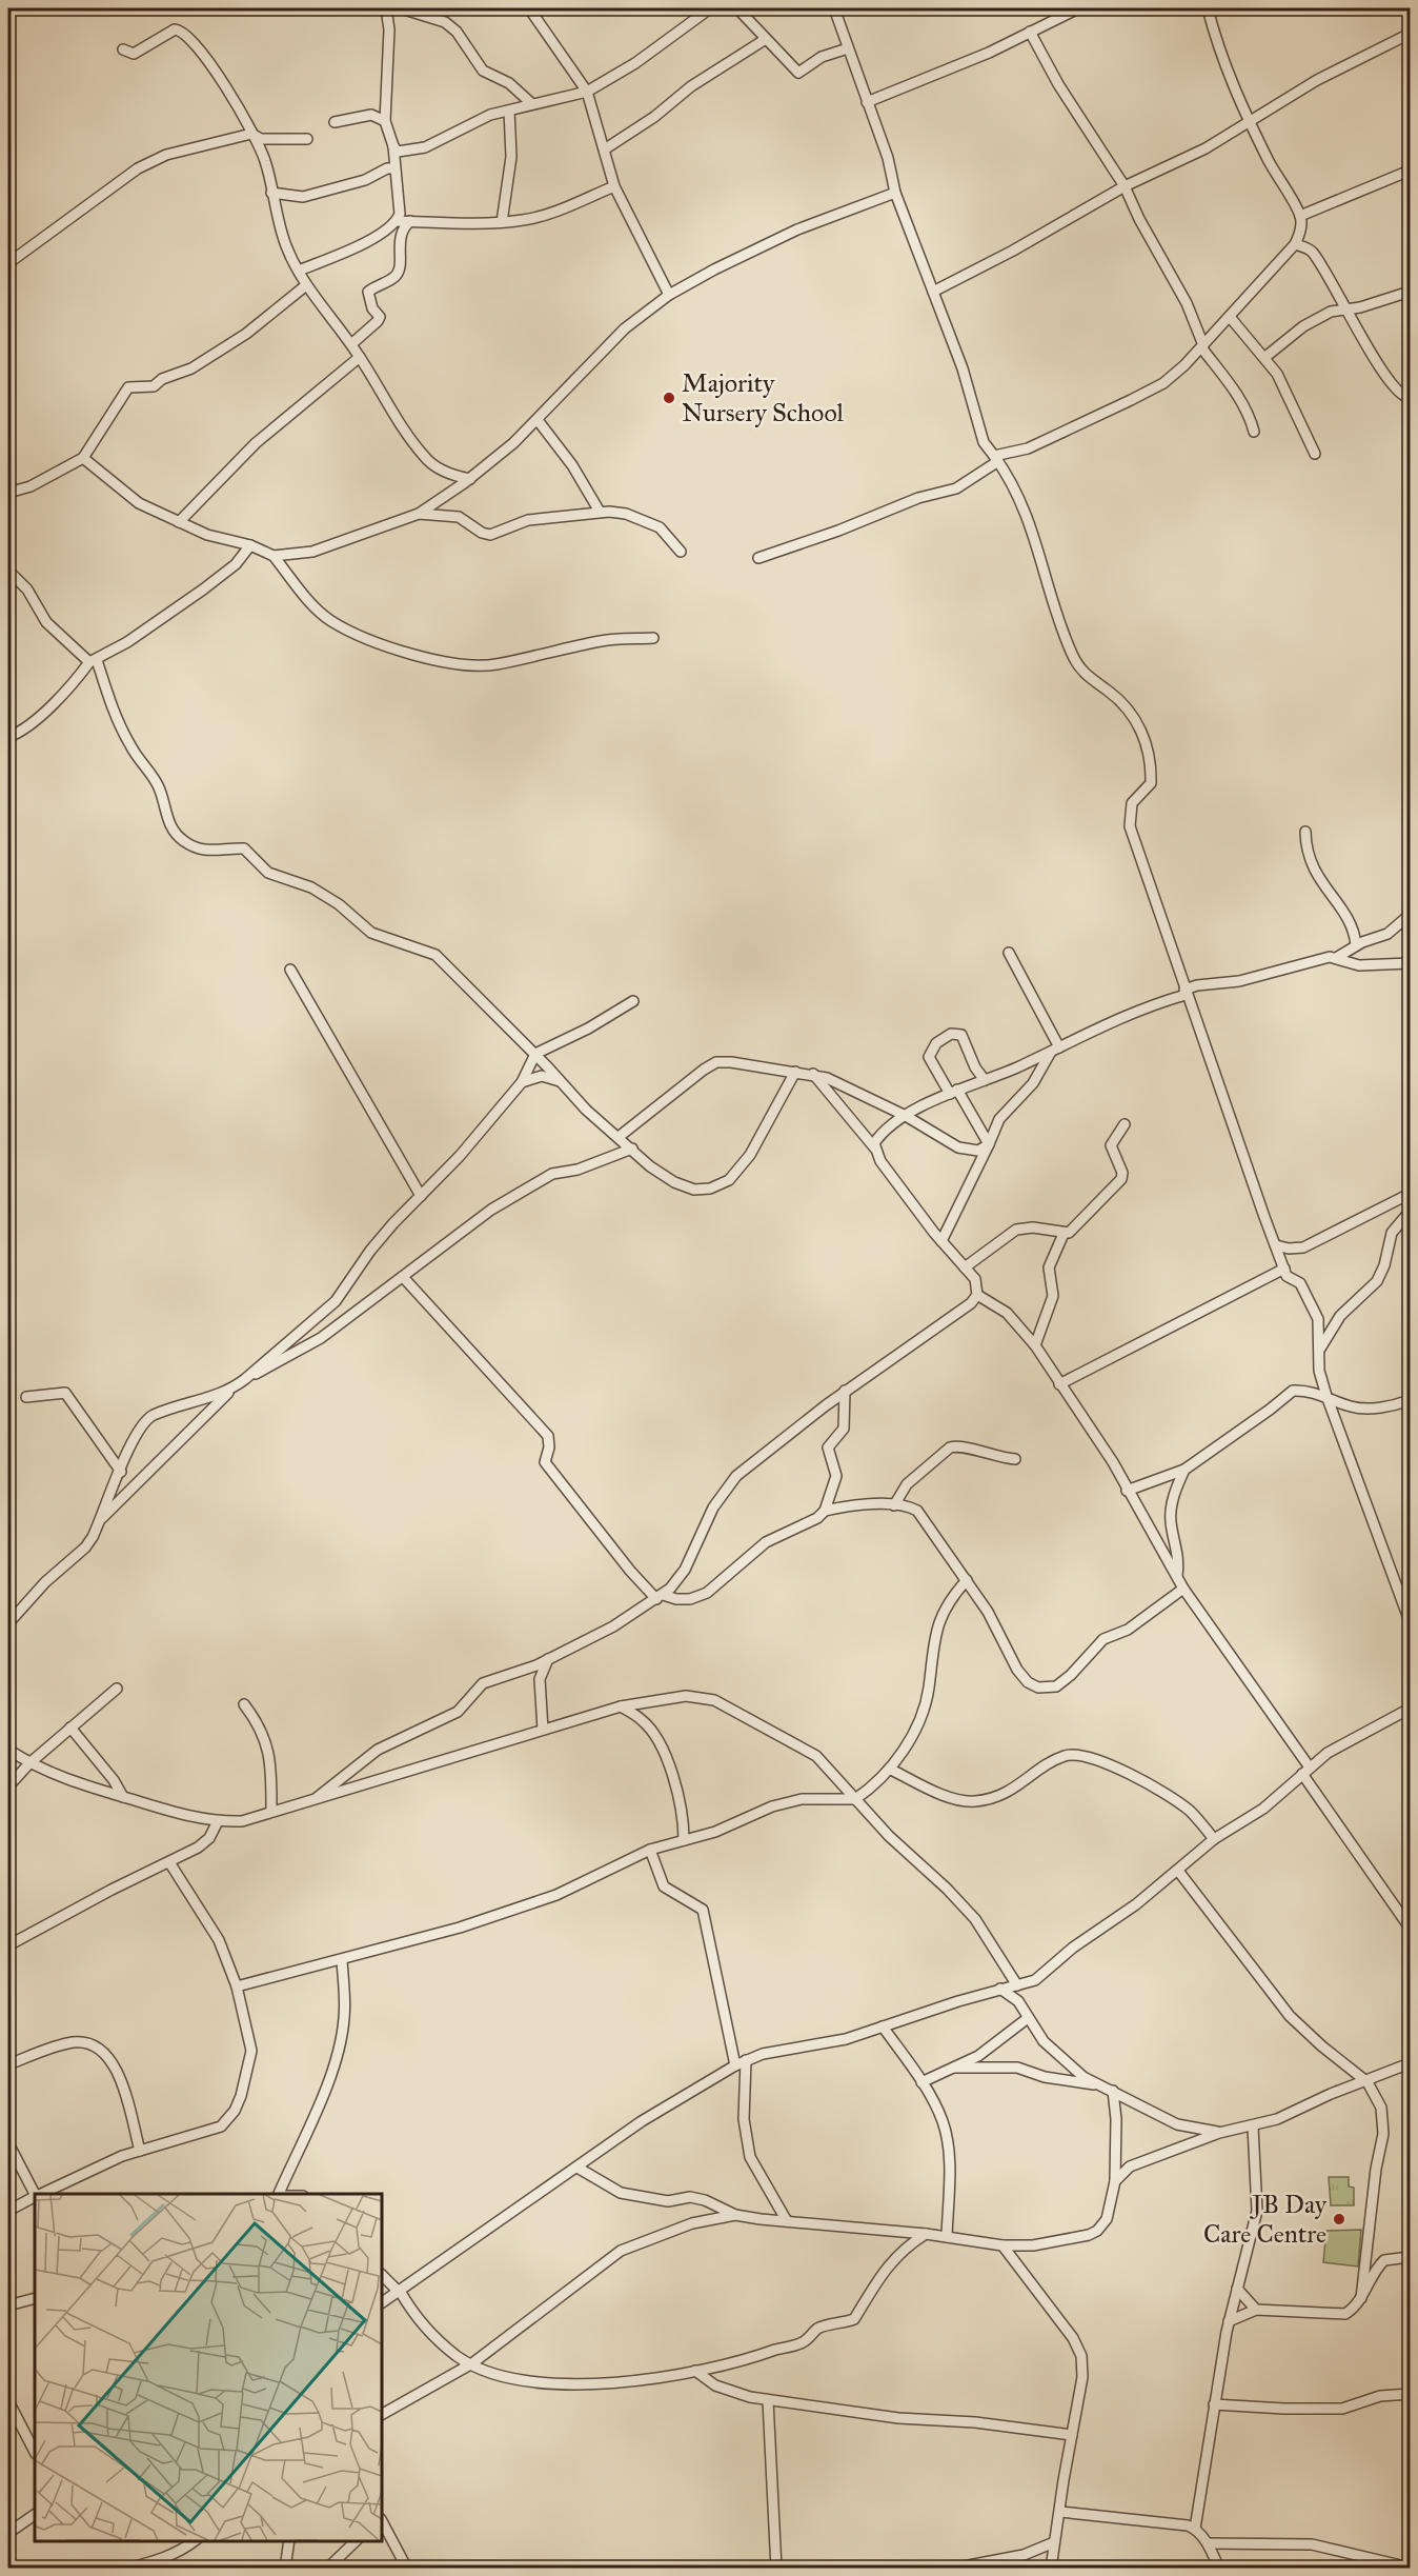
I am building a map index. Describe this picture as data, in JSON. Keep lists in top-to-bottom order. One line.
{"places":["Majority Nursery School","JB Day Care Centre"]}
